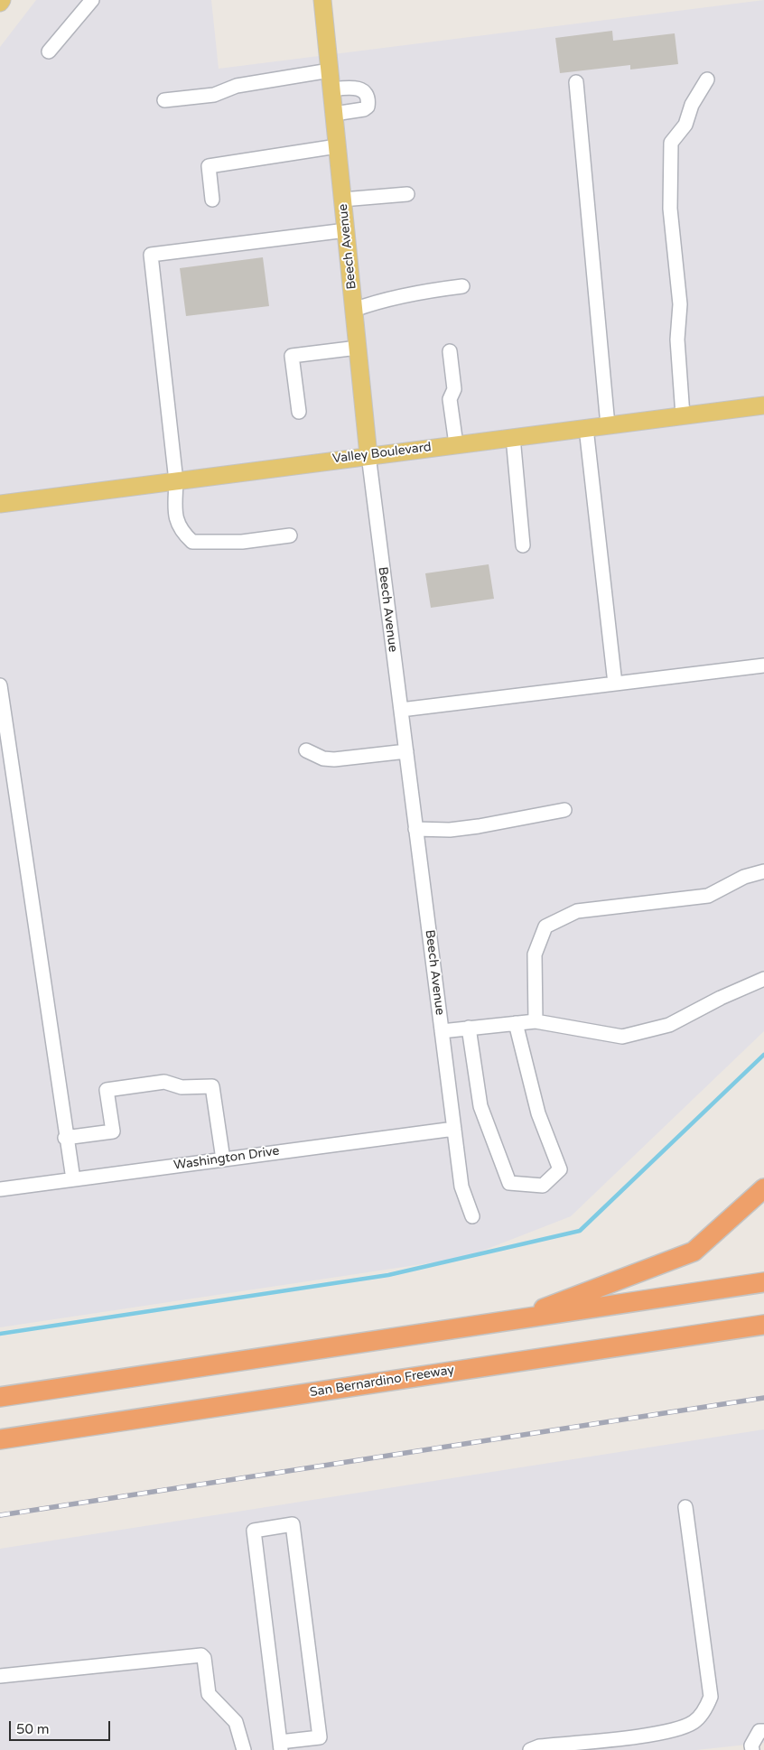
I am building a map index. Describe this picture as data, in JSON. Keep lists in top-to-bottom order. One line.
{"streets":{"highway":["San Bernardino Freeway"],"main road":["Beech Avenue","Valley Boulevard"],"street":["Washington Drive"]},"crossings":[["Beech Avenue","Valley Boulevard"],["Beech Avenue","Washington Drive"]],"scale_bar":"50 m"}
